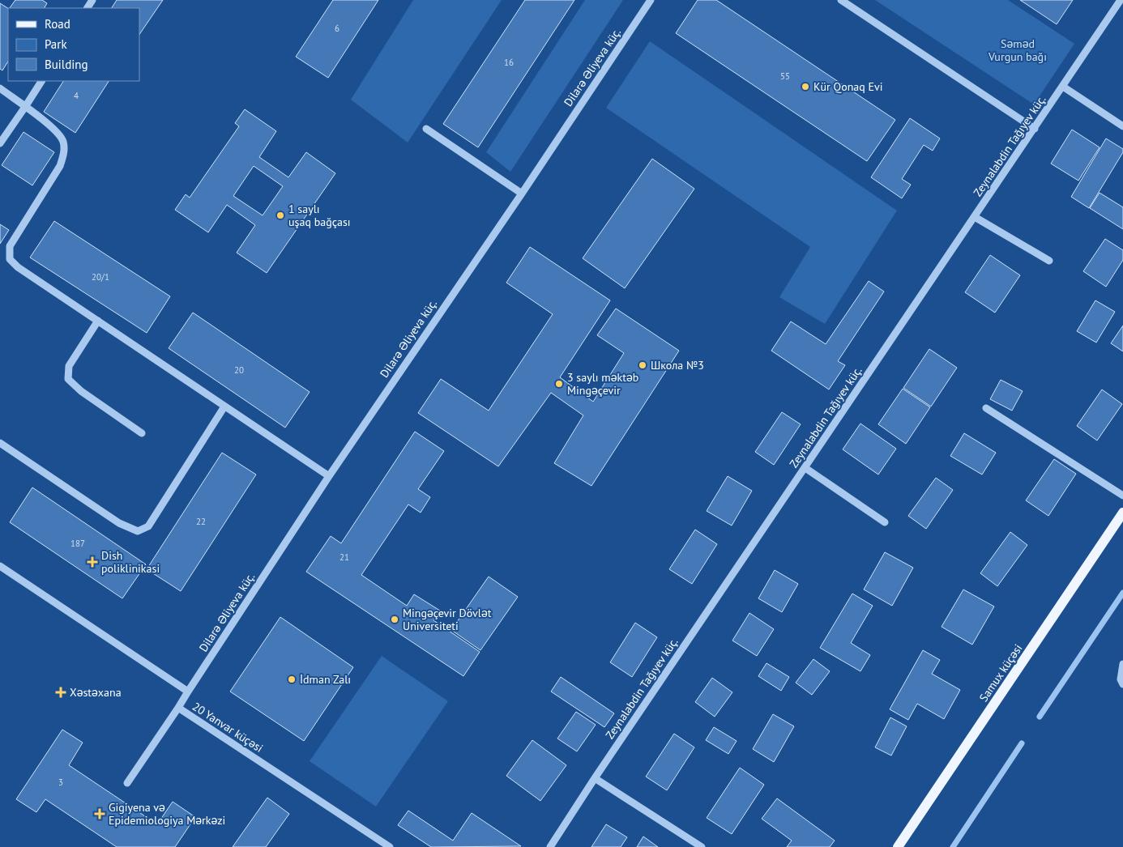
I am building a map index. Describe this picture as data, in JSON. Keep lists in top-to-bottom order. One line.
{"streets":{"main road":["Samux küçəsi"],"street":["Dilarə Əliyeva küç.","Zeynalabdin Tağıyev küç.","20 Yanvar küçəsi"]},"crossings":[["Dilarə Əliyeva küç.","20 Yanvar küçəsi"]],"parks":["Səməd Vurgun bağı"],"places":{"other":["Kür Qonaq Evi","1 saylı uşaq bağçası","Школа №3","3 saylı məktəb Mingəçevir","Mingəçevir Dövlət Universiteti","İdman Zalı"],"health":["Dish poliklinikasi","Xəstəxana","Gigiyena və Epidemiologiya Mərkəzi"]},"house_numbers":["6","16","55","4","20/1","20","22","187","21","3"],"legend":["Road","Park","Building"]}
